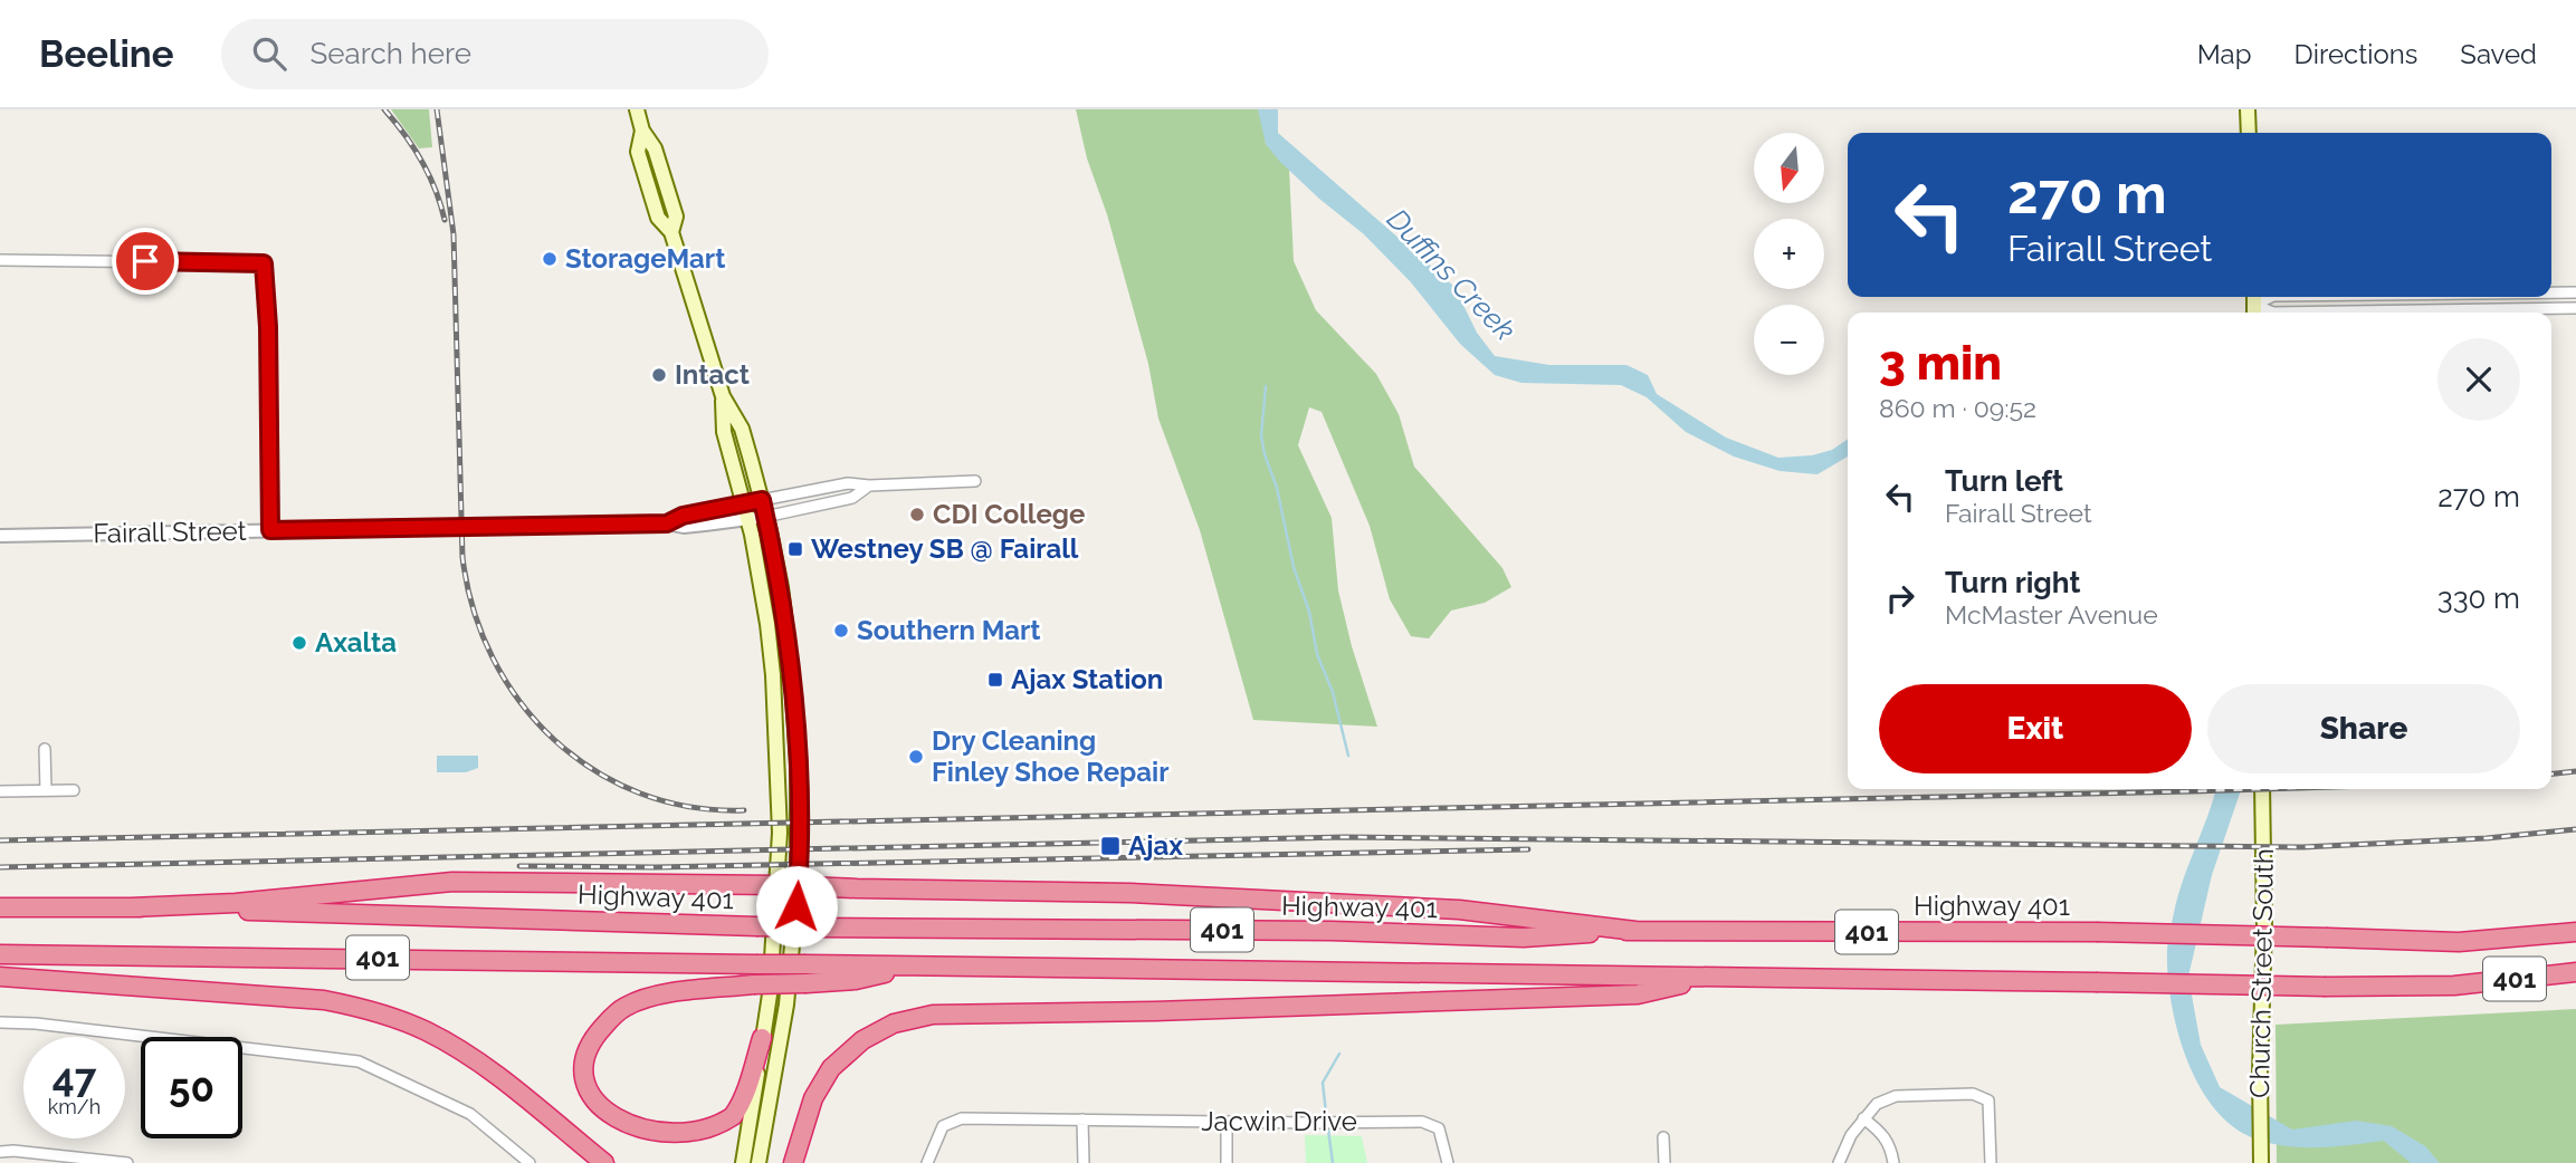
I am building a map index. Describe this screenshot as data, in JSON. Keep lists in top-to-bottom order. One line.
{"streets":{"highway":["Highway 401","401"],"main road":["Church Street South"],"street":["Fairall Street","Jacwin Drive"]},"water":["Duffins Creek"],"places":{"other":["StorageMart","Intact","CDI College","Southern Mart","Axalta","Dry Cleaning Finley Shoe Repair"],"transit":["Westney SB @ Fairall","Ajax Station","Ajax"]},"north":"bottom","page":{"header":"Beeline","search":"Search here","nav":["Map","Directions","Saved"],"map_buttons":["+","−"],"turn":["270 m","Fairall Street"],"heading":["3 min","860 m · 09:52"],"list":[{"name":"Turn left","note":"Fairall Street","value":"270 m"},{"name":"Turn right","note":"McMaster Avenue","value":"330 m"}],"buttons":["Exit","Share"],"speed":"47 km/h","limit":"50"}}
